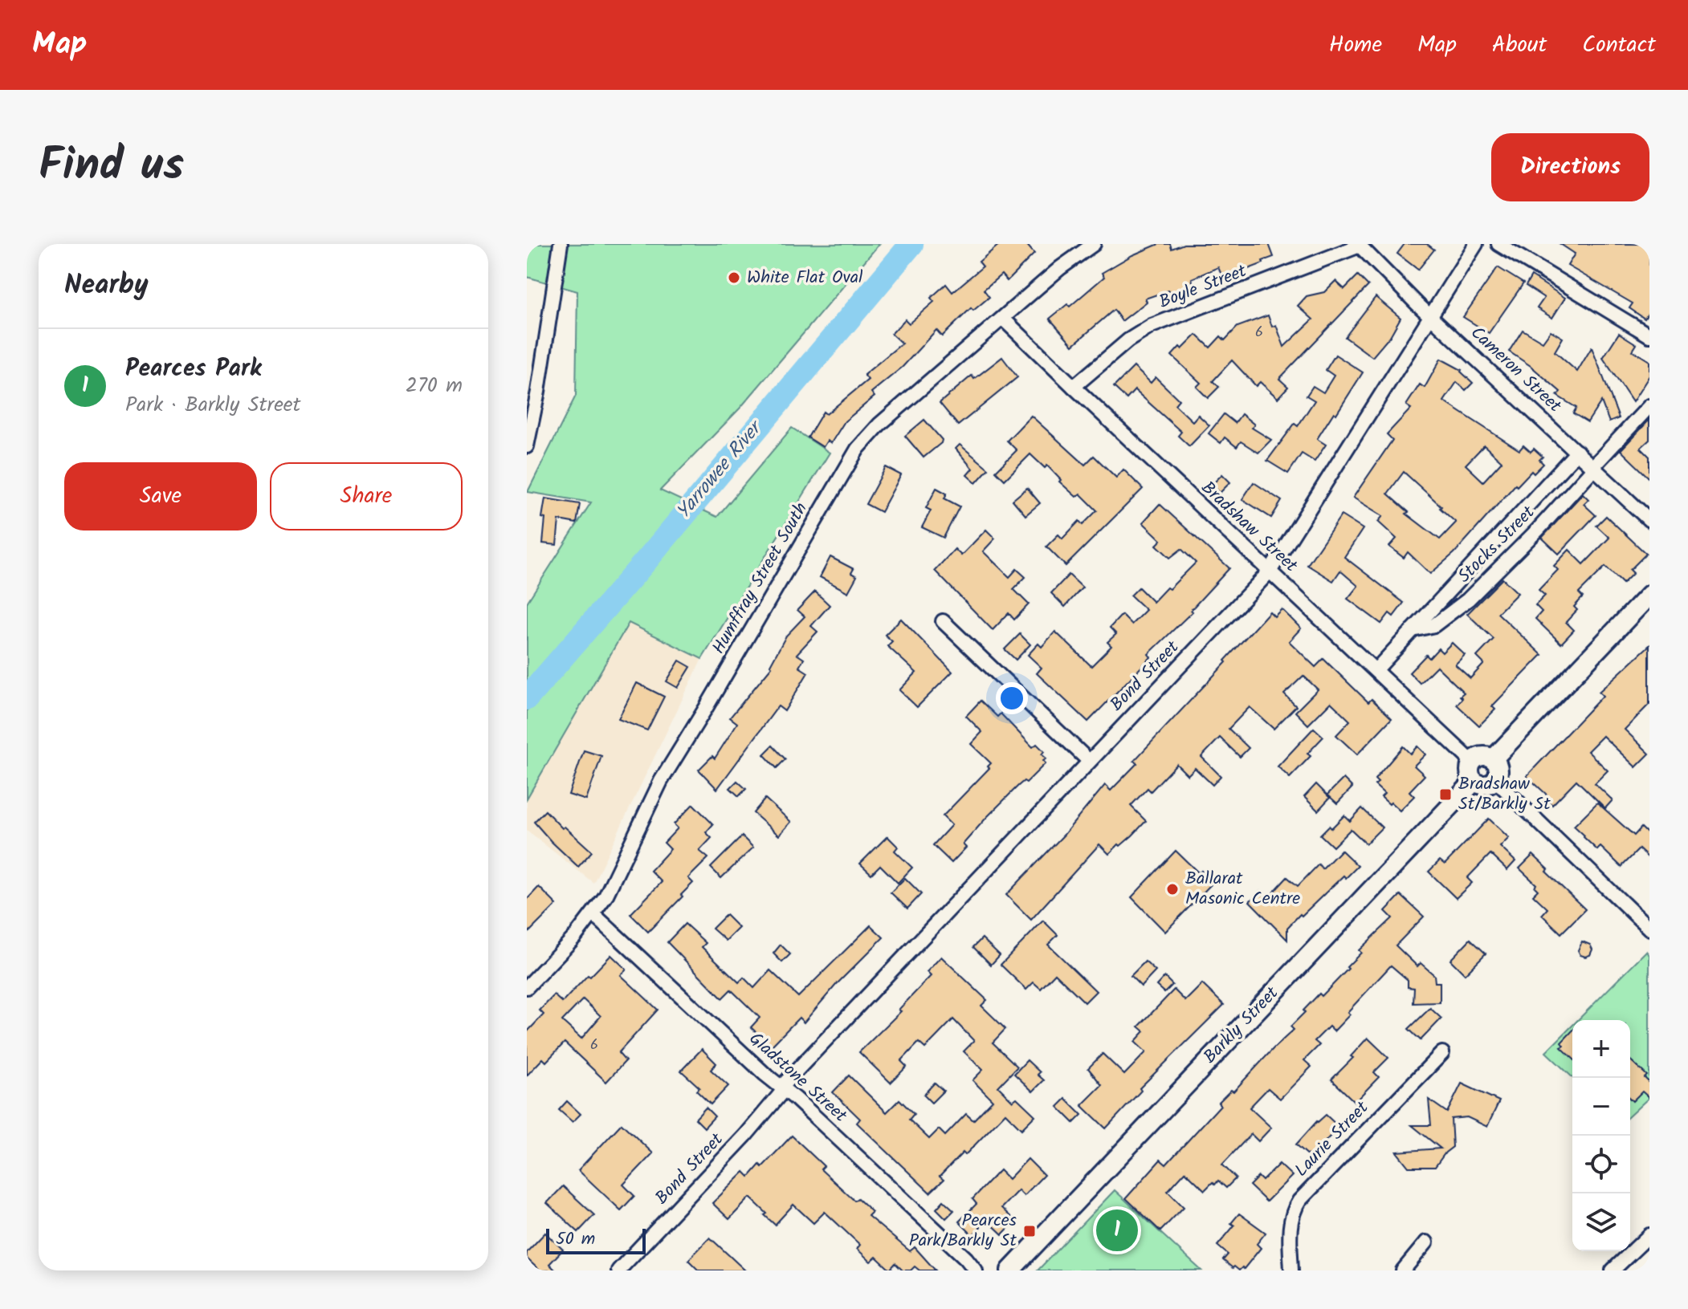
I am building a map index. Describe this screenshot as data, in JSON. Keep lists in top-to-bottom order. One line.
{"streets":{"main road":["Barkly Street"],"street":["Boyle Street","Cameron Street","Bradshaw Street","Stocks Street","Humffray Street South","Bond Street","Gladstone Street","Laurie Street"]},"crossings":[["Boyle Street","Cameron Street"],["Boyle Street","Bradshaw Street"],["Cameron Street","Stocks Street"],["Cameron Street","Bond Street"],["Bradshaw Street","Stocks Street"],["Bradshaw Street","Humffray Street South"],["Bradshaw Street","Bond Street"],["Bradshaw Street","Barkly Street"],["Humffray Street South","Gladstone Street"],["Bond Street","Gladstone Street"]],"water":["Yarrowee River"],"places":{"other":["White Flat Oval","Ballarat Masonic Centre"],"transit":["Bradshaw St/Barkly St","Pearces Park/Barkly St"]},"house_numbers":["6","6"],"scale_bar":"50 m","page":{"header":"Map","nav":["Home","Map","About","Contact"],"title":"Find us","buttons":["Directions",["Save","Share"]],"heading":"Nearby","list":[{"mark":"1","name":"Pearces Park","note":"Park · Barkly Street","value":"270 m"}],"map_buttons":["+","−"],"pins":"1","scale":"50 m"}}
